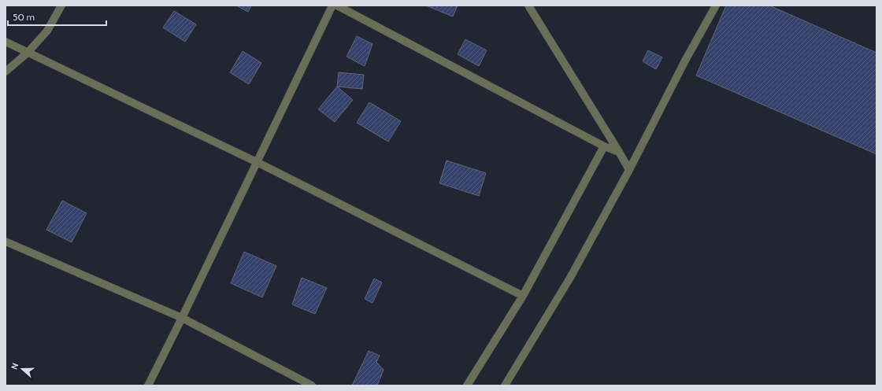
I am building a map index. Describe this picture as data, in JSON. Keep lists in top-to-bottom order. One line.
{"scale_bar":"50 m","north":"left"}
